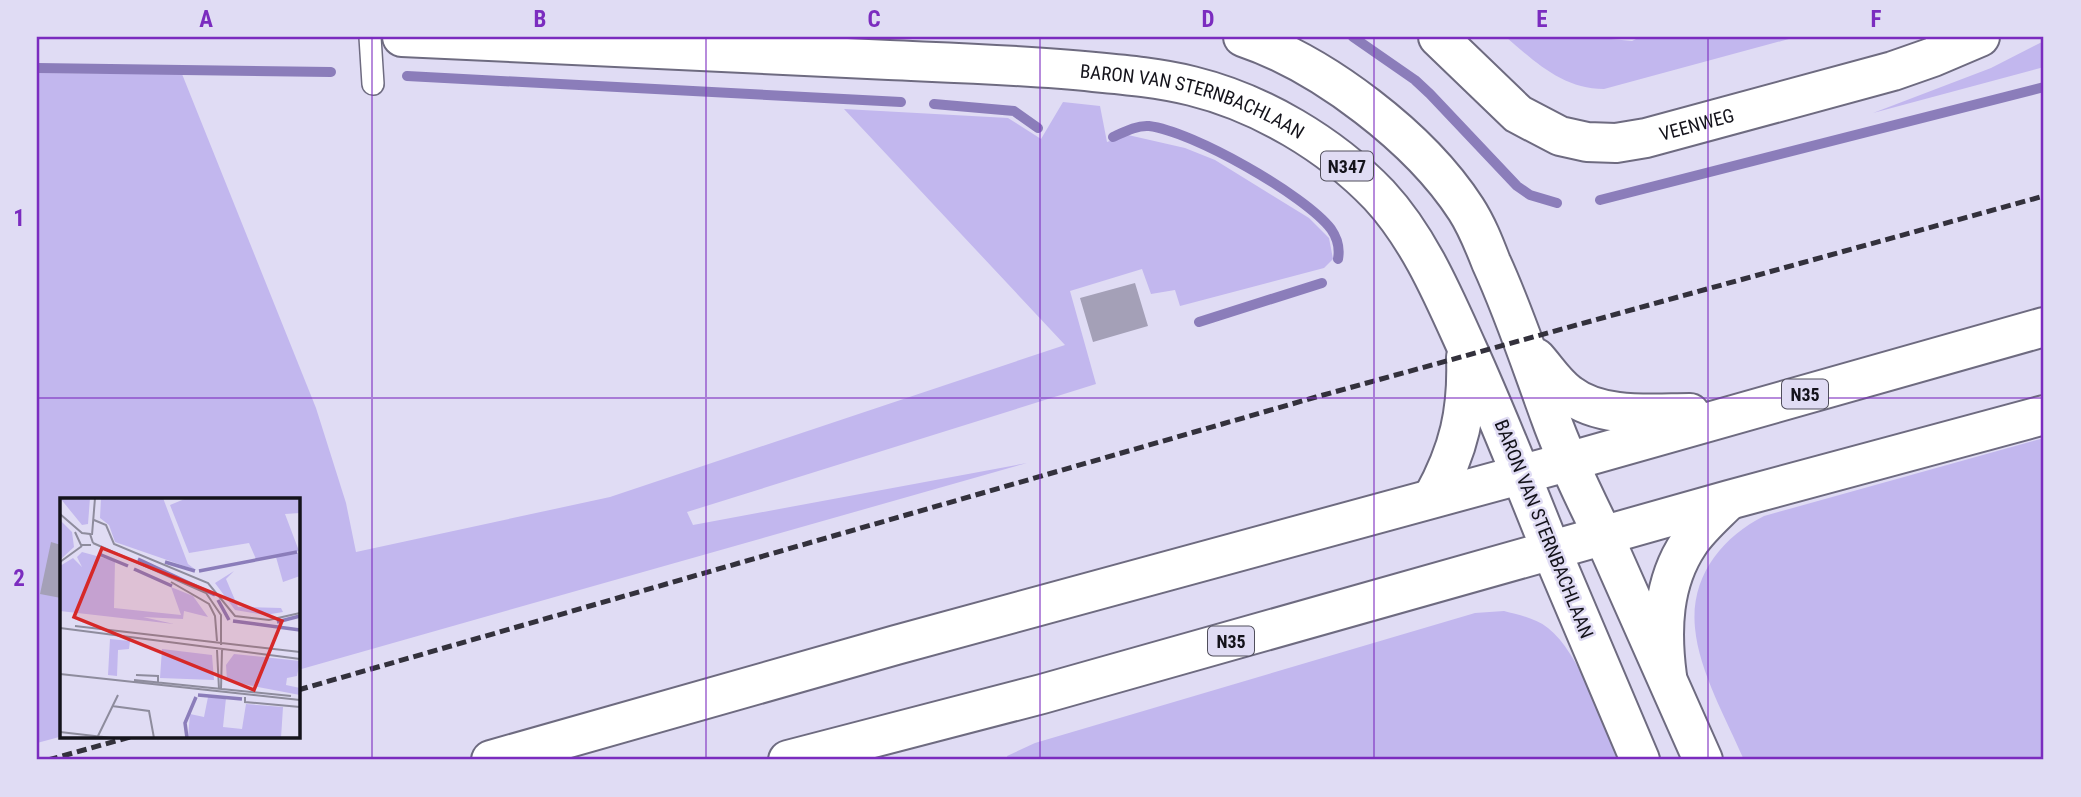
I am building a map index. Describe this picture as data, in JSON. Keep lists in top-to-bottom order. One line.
{"streets":{"main road":["BARON VAN STERNBACHLAAN","VEENWEG","N347","N35"]},"crossings":[["BARON VAN STERNBACHLAAN","N35"]],"grid":{"columns":["A","B","C","D","E","F"],"rows":["1","2"]}}
